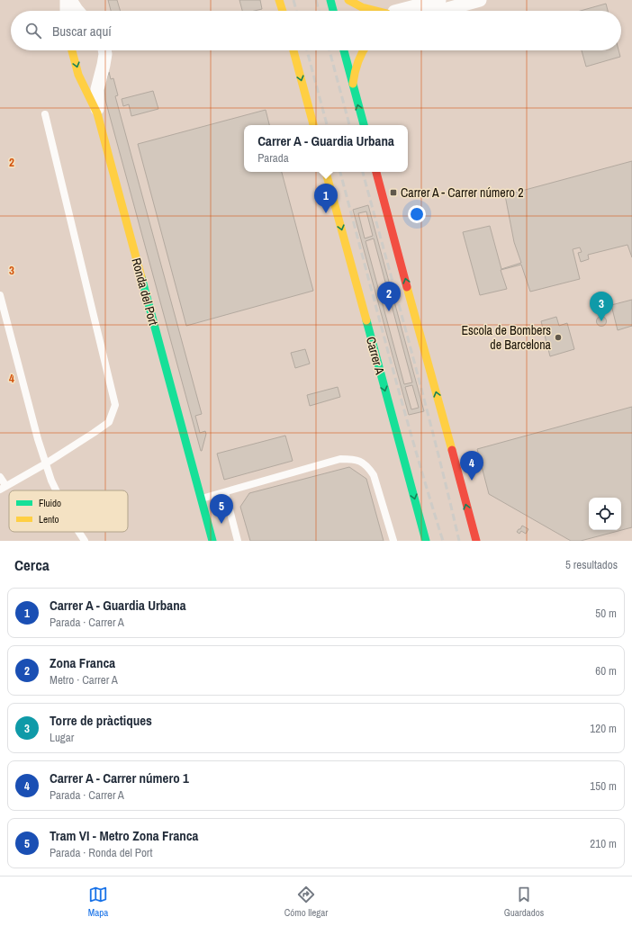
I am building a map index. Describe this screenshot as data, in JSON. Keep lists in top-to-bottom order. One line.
{"streets":{"main road":["Ronda del Port","Carrer A"]},"places":{"transit":["Carrer A - Carrer número 2"],"other":["Escola de Bombers de Barcelona"]},"legend":["Fluido","Lento"],"page":{"search":"Buscar aquí","popup":["Carrer A - Guardia Urbana","Parada"],"pins":["1","2","3","4","5"],"heading":["Cerca","5 resultados"],"list":[{"mark":"1","name":"Carrer A - Guardia Urbana","note":"Parada · Carrer A","value":"50 m"},{"mark":"2","name":"Zona Franca","note":"Metro · Carrer A","value":"60 m"},{"mark":"3","name":"Torre de pràctiques","note":"Lugar","value":"120 m"},{"mark":"4","name":"Carrer A - Carrer número 1","note":"Parada · Carrer A","value":"150 m"},{"mark":"5","name":"Tram VI - Metro Zona Franca","note":"Parada · Ronda del Port","value":"210 m"}],"nav":["Mapa","Cómo llegar","Guardados"]},"grid":{"rows":["2","3","4"]}}
